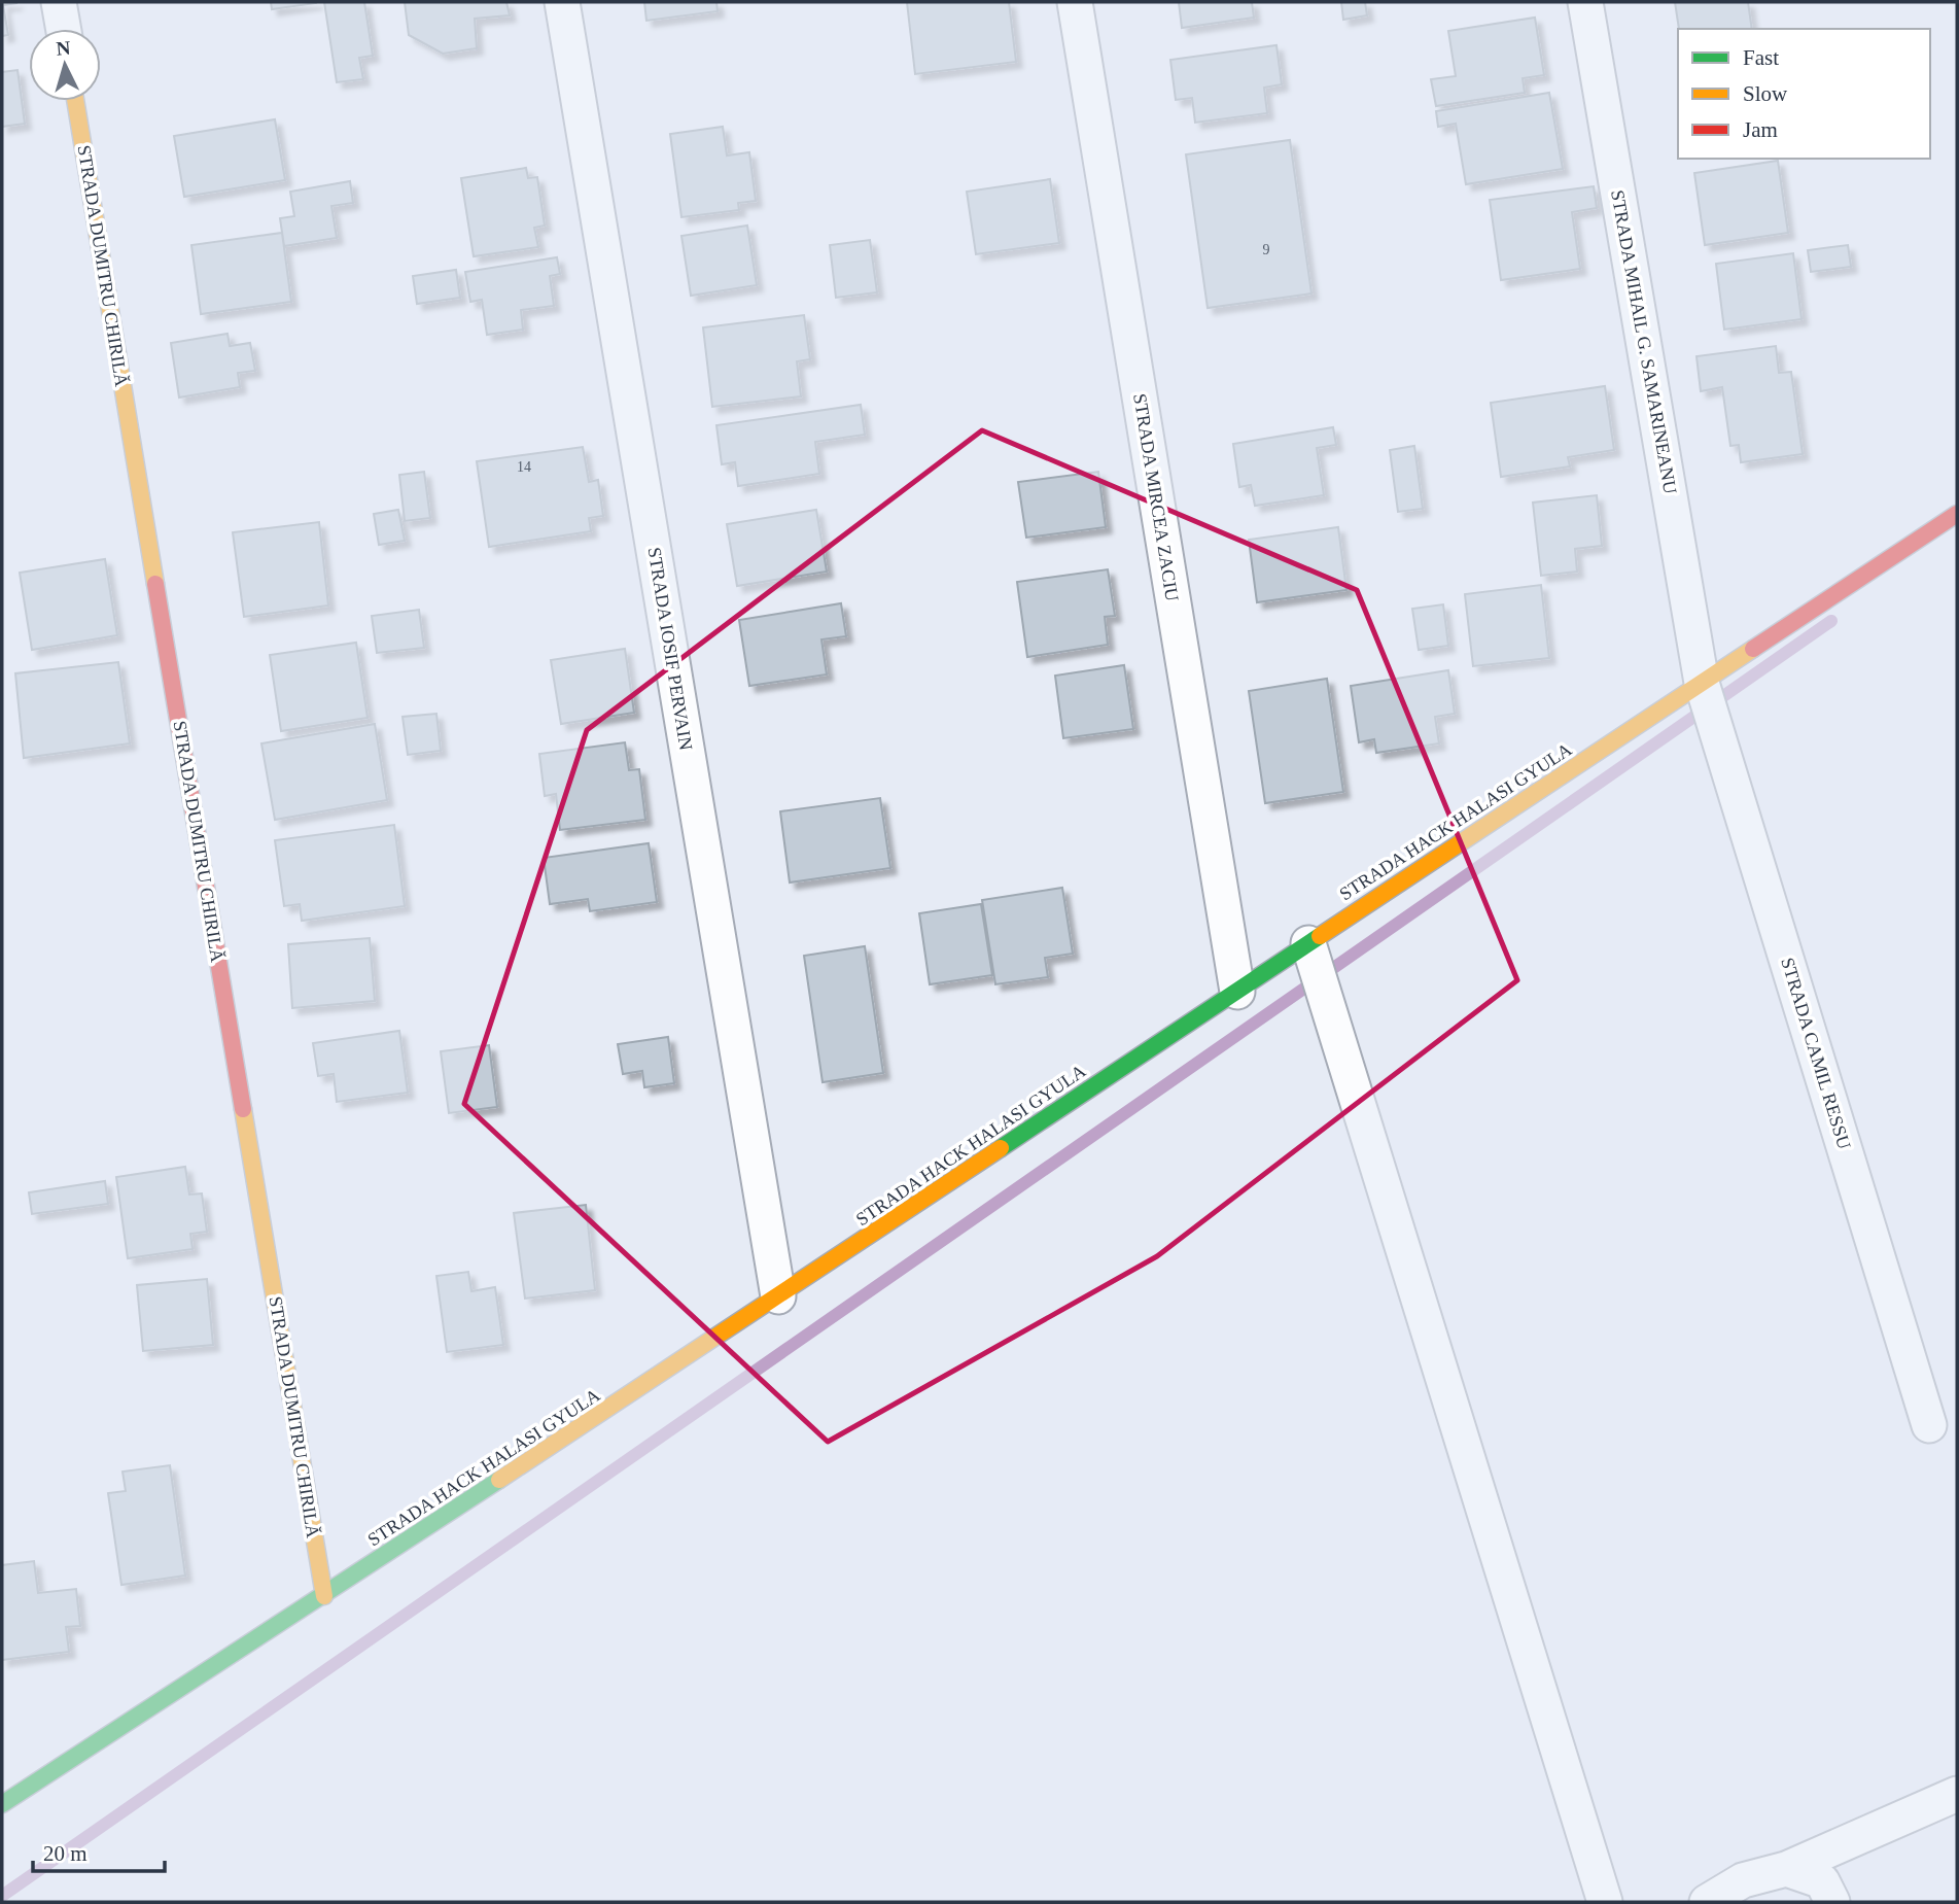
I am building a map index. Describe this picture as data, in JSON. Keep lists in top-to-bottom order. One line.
{"streets":{"street":["STRADA DUMITRU CHIRILĂ","STRADA MIHAIL G. SAMARINEANU","STRADA MIRCEA ZACIU","STRADA IOSIF PERVAIN","STRADA HACK HALASI GYULA","STRADA CAMIL RESSU"]},"crossings":[["STRADA DUMITRU CHIRILĂ","STRADA HACK HALASI GYULA"],["STRADA MIHAIL G. SAMARINEANU","STRADA HACK HALASI GYULA"],["STRADA MIHAIL G. SAMARINEANU","STRADA CAMIL RESSU"],["STRADA MIRCEA ZACIU","STRADA HACK HALASI GYULA"],["STRADA IOSIF PERVAIN","STRADA HACK HALASI GYULA"],["STRADA HACK HALASI GYULA","STRADA CAMIL RESSU"]],"house_numbers":["9","14"],"legend":["Fast","Slow","Jam"],"scale_bar":"20 m","north":"top"}
